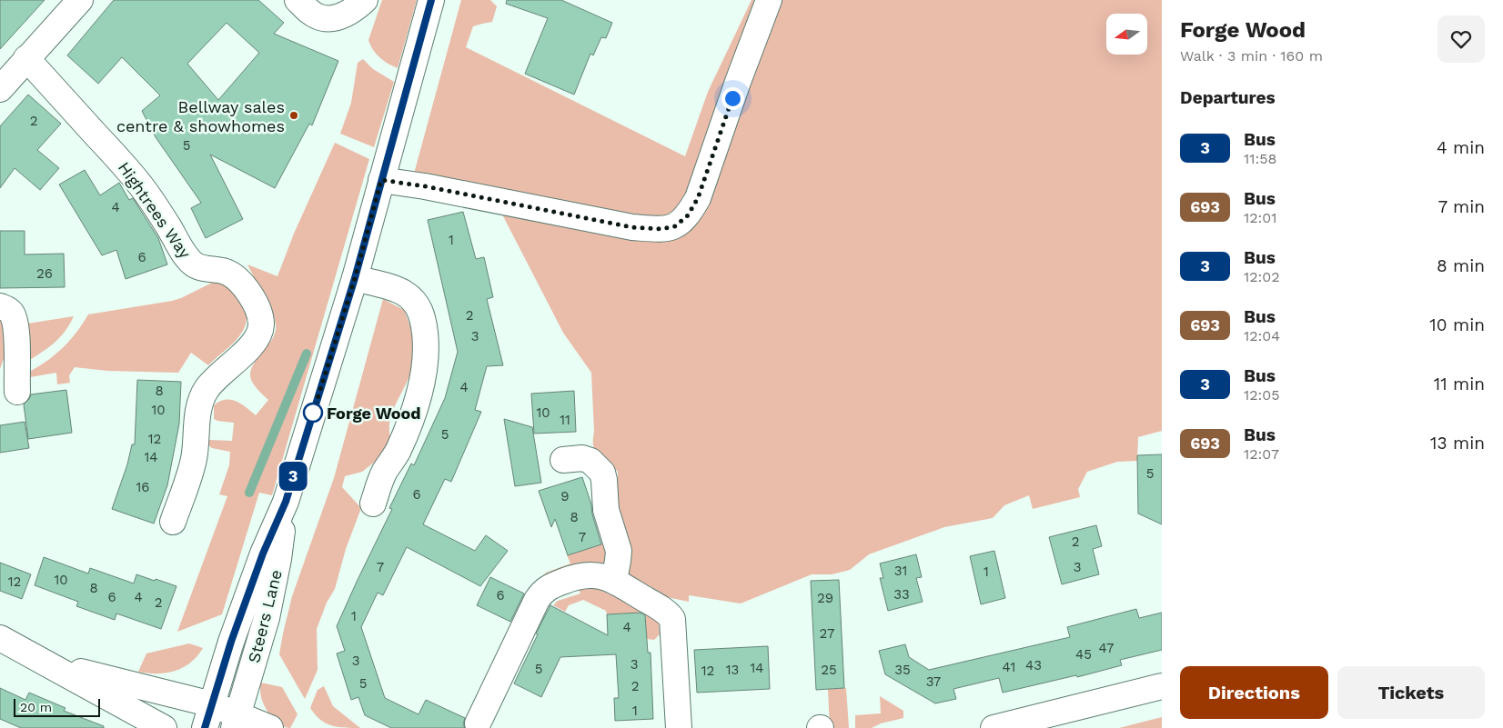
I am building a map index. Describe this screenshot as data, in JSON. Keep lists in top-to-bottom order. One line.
{"streets":{"street":["Hightrees Way","Steers Lane"]},"places":["Bellway sales centre & showhomes","Forge Wood"],"lines":["bus line 3"],"house_numbers":["2","5","4","1","6","26","2","3","4","8","10","10","11","5","12","14","5","16","6","9","8","7","2","7","3","31","1","10","12","8","33","6","6","4","29","2","1","4","27","47","45","3","3","43","41","14","5","13","25","35","12","37","5","2","1"],"scale_bar":"20 m","north":"left","page":{"on_map":"3","heading":[["Forge Wood","Walk · 3 min · 160 m"],"Departures"],"list":[{"mark":"3","name":"Bus","note":"11:58","value":"4 min"},{"mark":"693","name":"Bus","note":"12:01","value":"7 min"},{"mark":"3","name":"Bus","note":"12:02","value":"8 min"},{"mark":"693","name":"Bus","note":"12:04","value":"10 min"},{"mark":"3","name":"Bus","note":"12:05","value":"11 min"},{"mark":"693","name":"Bus","note":"12:07","value":"13 min"}],"buttons":["Directions","Tickets"],"scale":"20 m"}}
